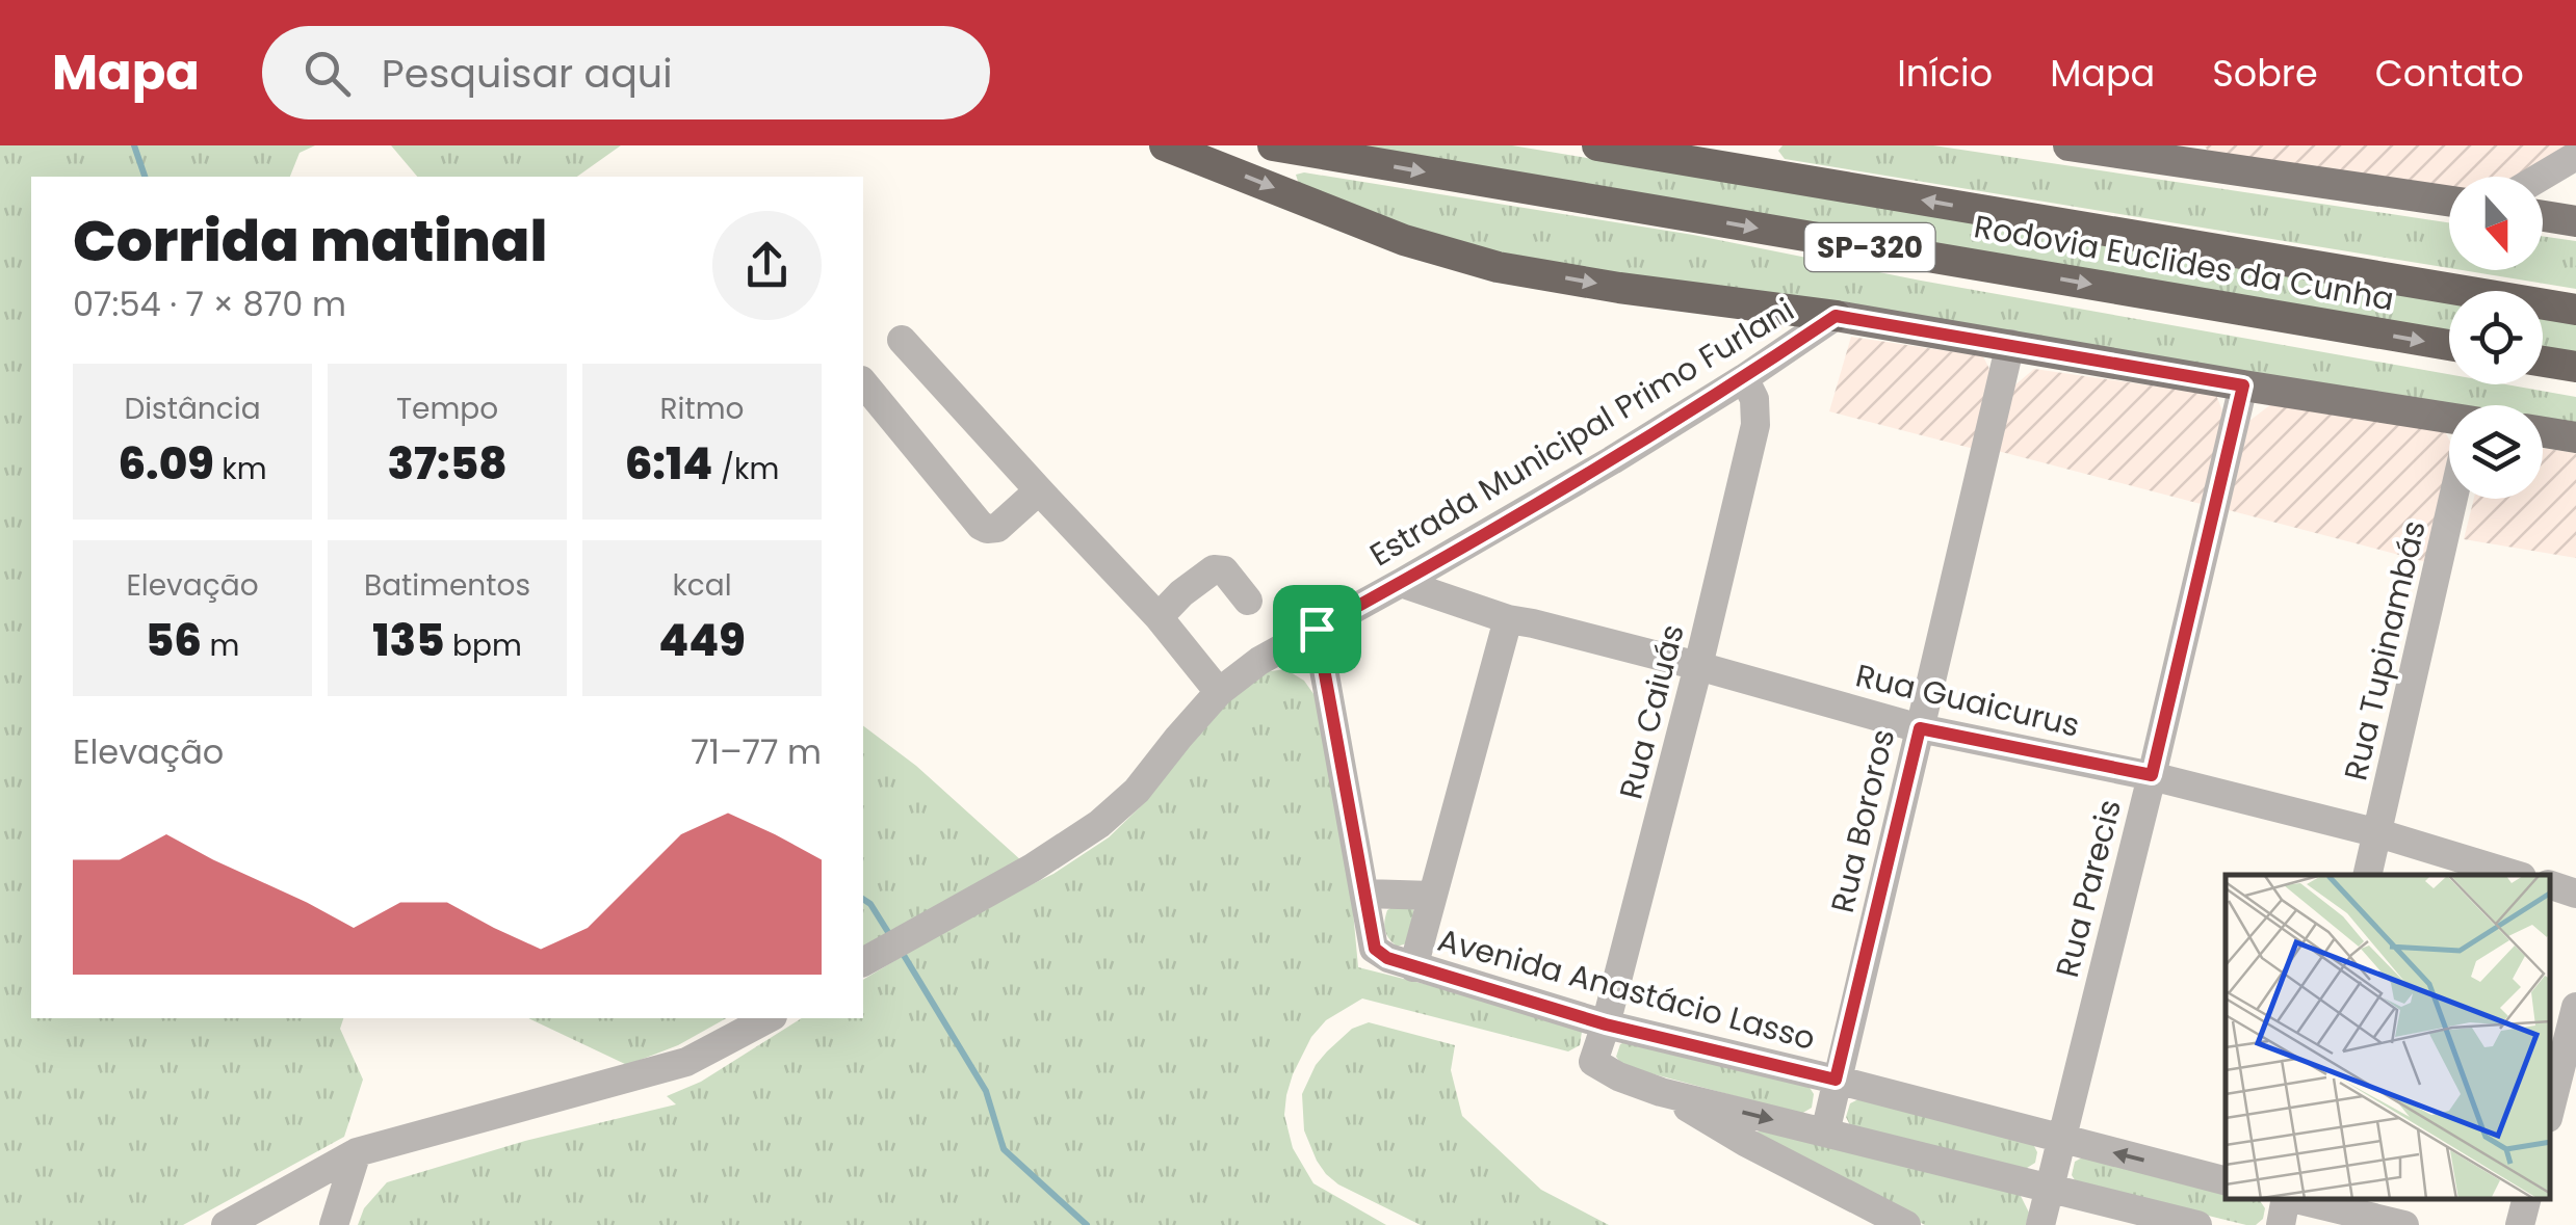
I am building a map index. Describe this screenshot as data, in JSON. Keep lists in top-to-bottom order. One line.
{"streets":{"highway":["SP-320","Rodovia Euclides da Cunha"],"street":["Estrada Municipal Primo Furlani","Rua Tupinambás","Rua Guaicurus","Rua Caiuás","Rua Bororos","Rua Parecis","Avenida Anastácio Lasso"]},"crossings":[["Estrada Municipal Primo Furlani","Rua Guaicurus"],["Estrada Municipal Primo Furlani","Rua Caiuás"],["Rua Tupinambás","Rua Guaicurus"],["Rua Guaicurus","Rua Caiuás"],["Rua Guaicurus","Rua Bororos"],["Rua Guaicurus","Rua Parecis"],["Rua Caiuás","Avenida Anastácio Lasso"],["Rua Bororos","Avenida Anastácio Lasso"],["Rua Parecis","Avenida Anastácio Lasso"]],"north":"bottom","page":{"header":"Mapa","search":"Pesquisar aqui","nav":["Início","Mapa","Sobre","Contato"],"heading":["Corrida matinal","07:54 · 7 × 870 m"],"stats":[["Distância","6.09 km"],["Tempo","37:58"],["Ritmo","6:14 /km"],["Elevação","56 m"],["Batimentos","135 bpm"],["kcal","449"]],"chart":["Elevação","71–77 m"]}}
